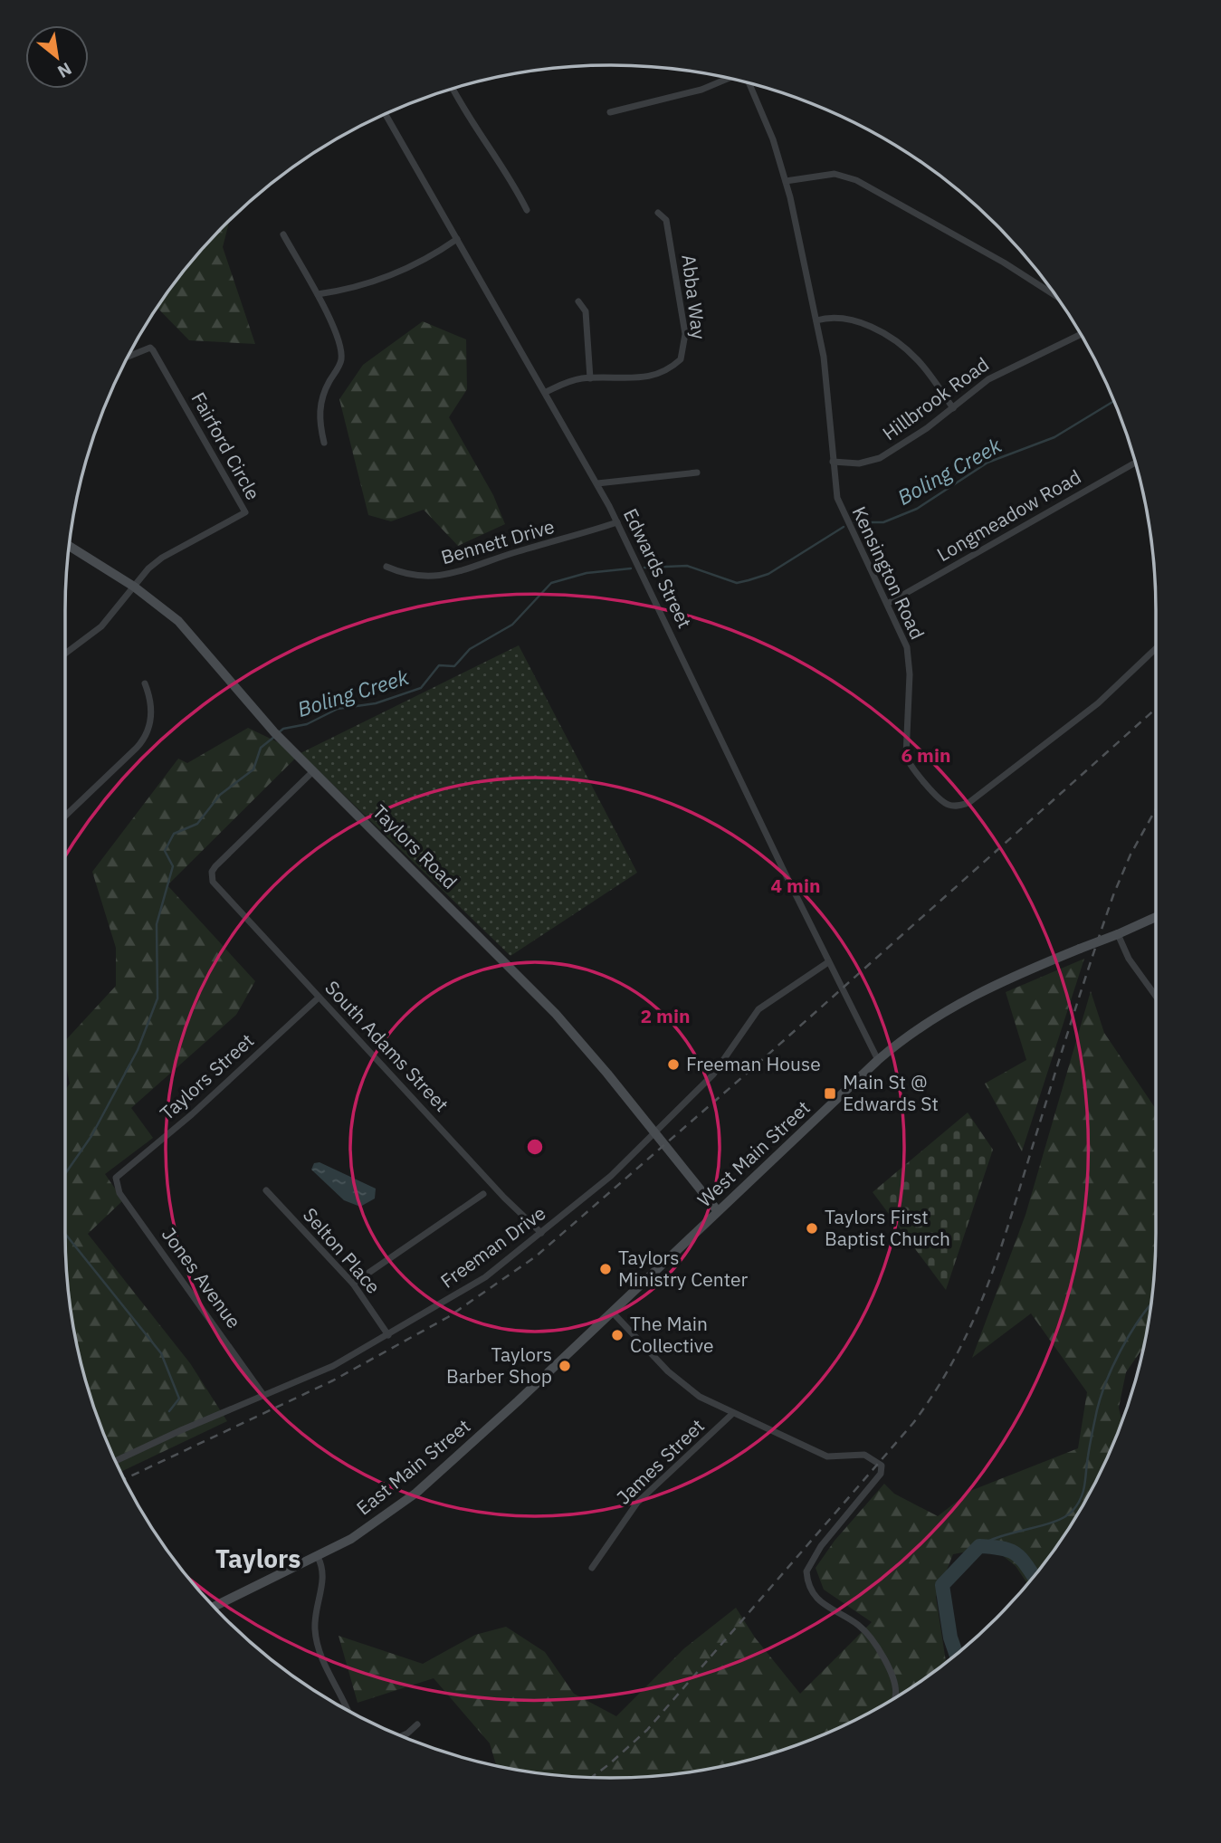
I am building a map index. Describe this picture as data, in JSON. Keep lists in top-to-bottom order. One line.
{"streets":{"street":["Abba Way","Hillbrook Road","Fairford Circle","Longmeadow Road","Bennett Drive","Edwards Street","Kensington Road","Taylors Road","South Adams Street","Taylors Street","West Main Street","Freeman Drive","Selton Place","Jones Avenue","James Street","East Main Street"]},"crossings":[["Abba Way","Edwards Street"],["Hillbrook Road","Kensington Road"],["Fairford Circle","Taylors Road"],["Longmeadow Road","Kensington Road"],["Bennett Drive","Edwards Street"],["Edwards Street","West Main Street"],["Edwards Street","Freeman Drive"],["Taylors Road","South Adams Street"],["Taylors Road","West Main Street"],["Taylors Road","Freeman Drive"],["South Adams Street","Taylors Street"],["South Adams Street","Freeman Drive"],["Taylors Street","Jones Avenue"],["West Main Street","East Main Street"],["Freeman Drive","Selton Place"],["Freeman Drive","Jones Avenue"]],"districts":["Taylors"],"water":["Boling Creek"],"places":{"other":["Freeman House","Taylors First Baptist Church","Taylors Ministry Center","The Main Collective","Taylors Barber Shop"],"transit":["Main St @ Edwards St"]},"north":"bottom right","rings":["6 min","4 min","2 min"]}
